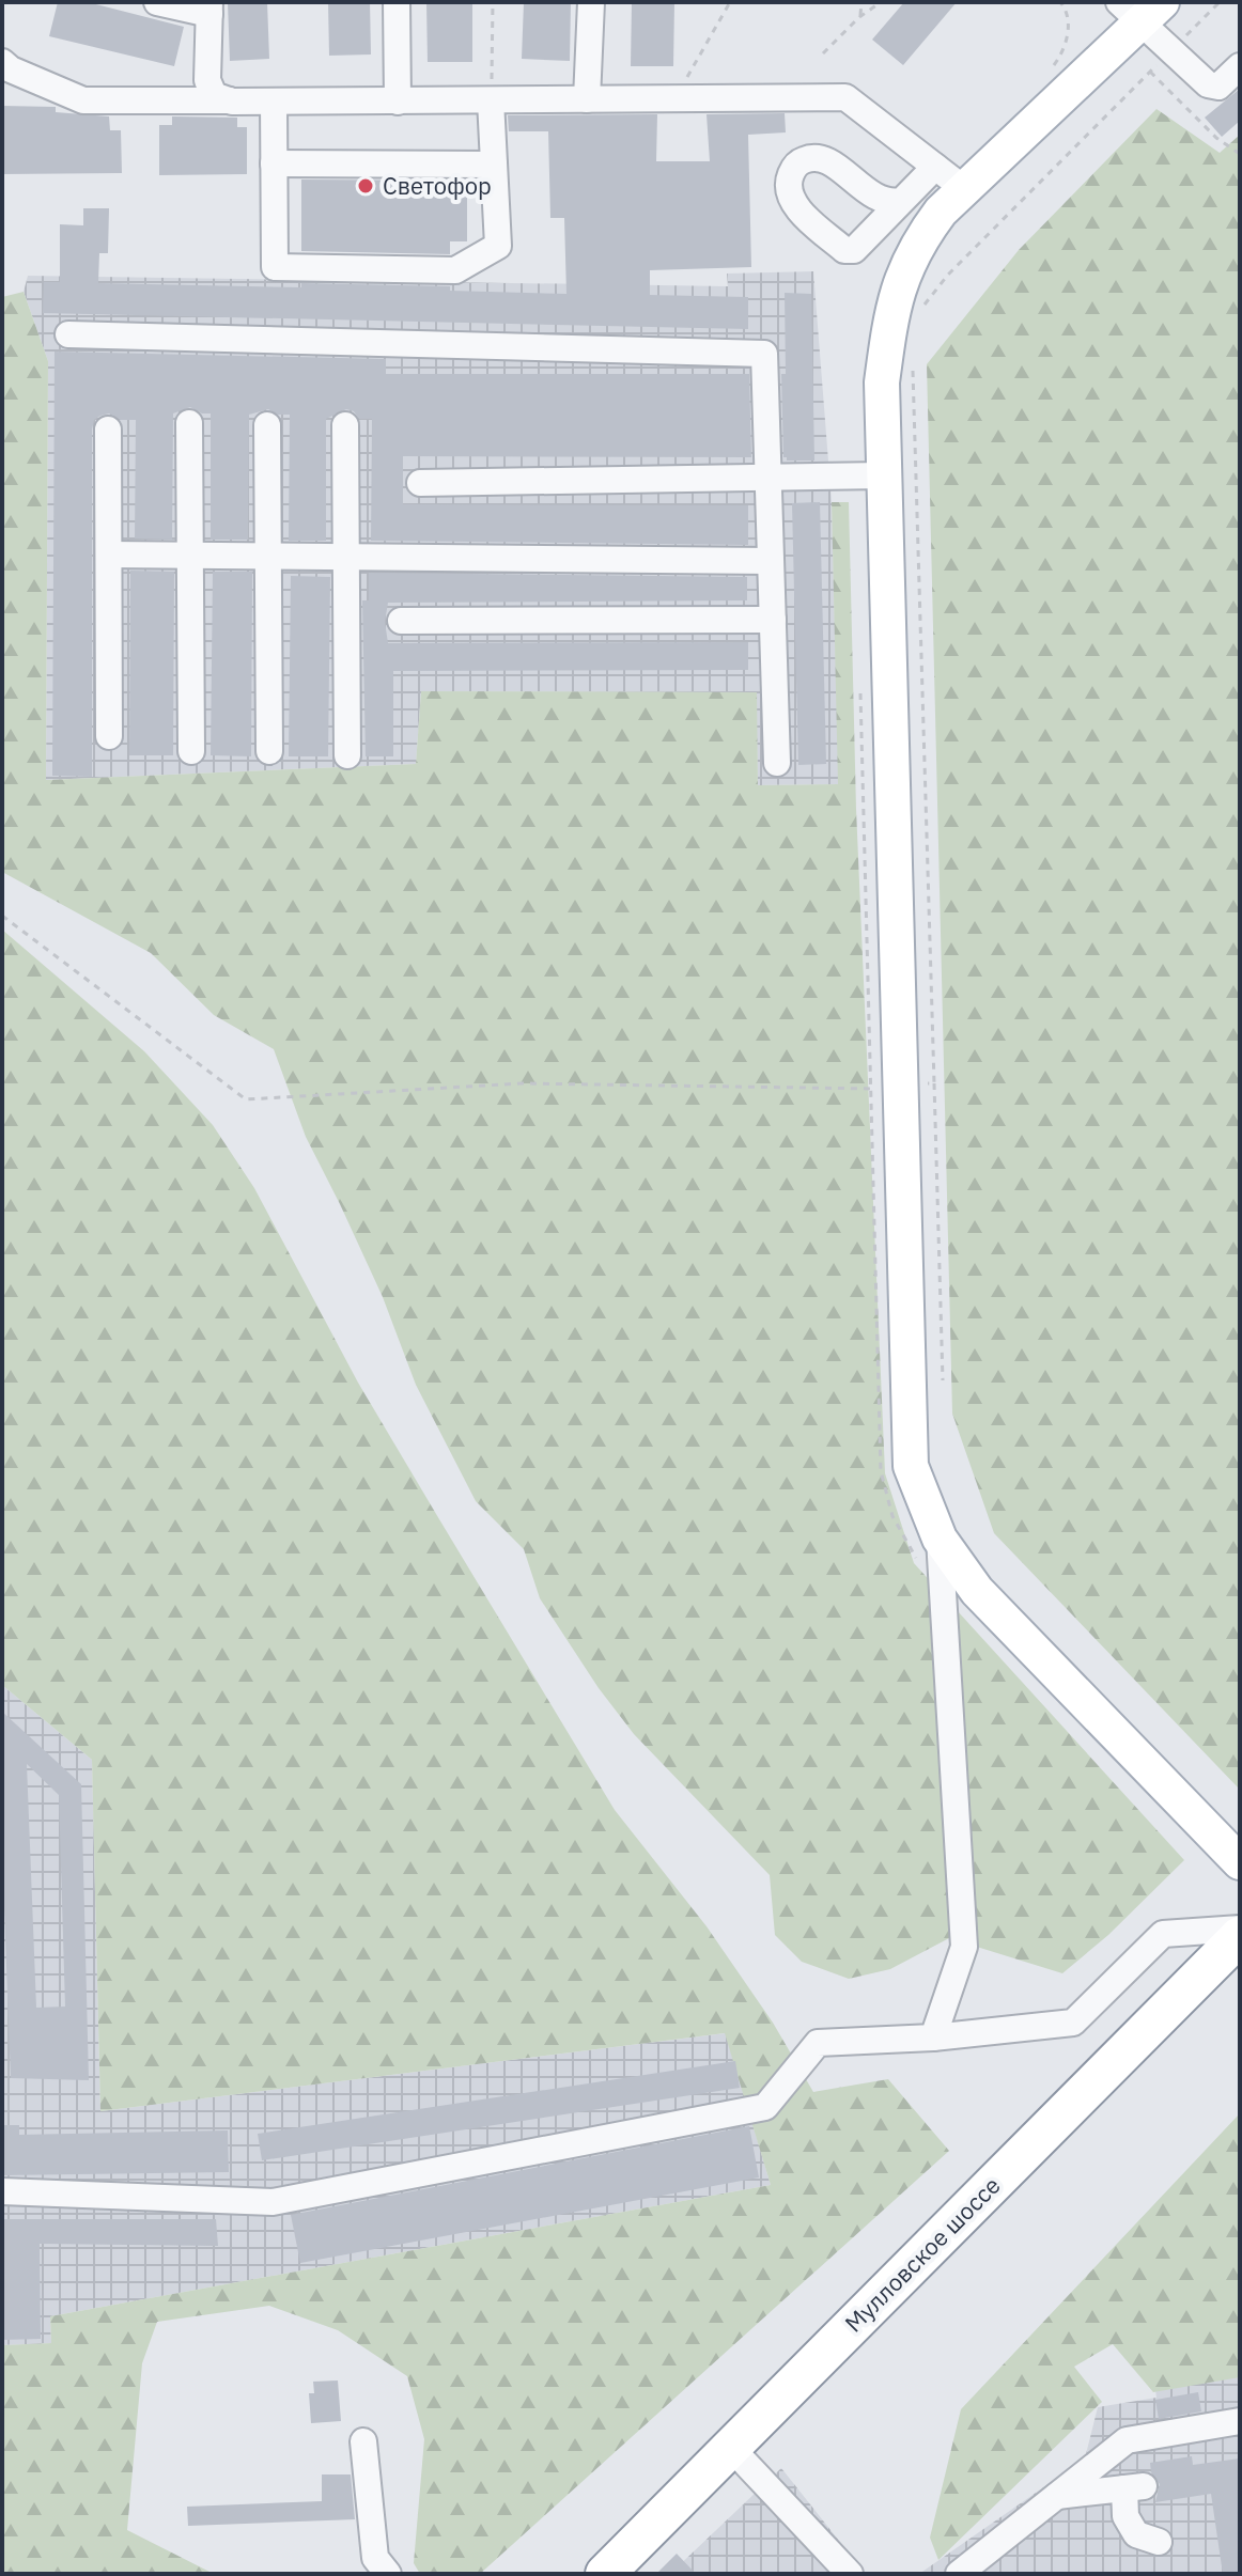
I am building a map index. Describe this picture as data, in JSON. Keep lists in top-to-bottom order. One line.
{"streets":{"highway":["Мулловское шоссе"]},"places":["Светофор"]}
